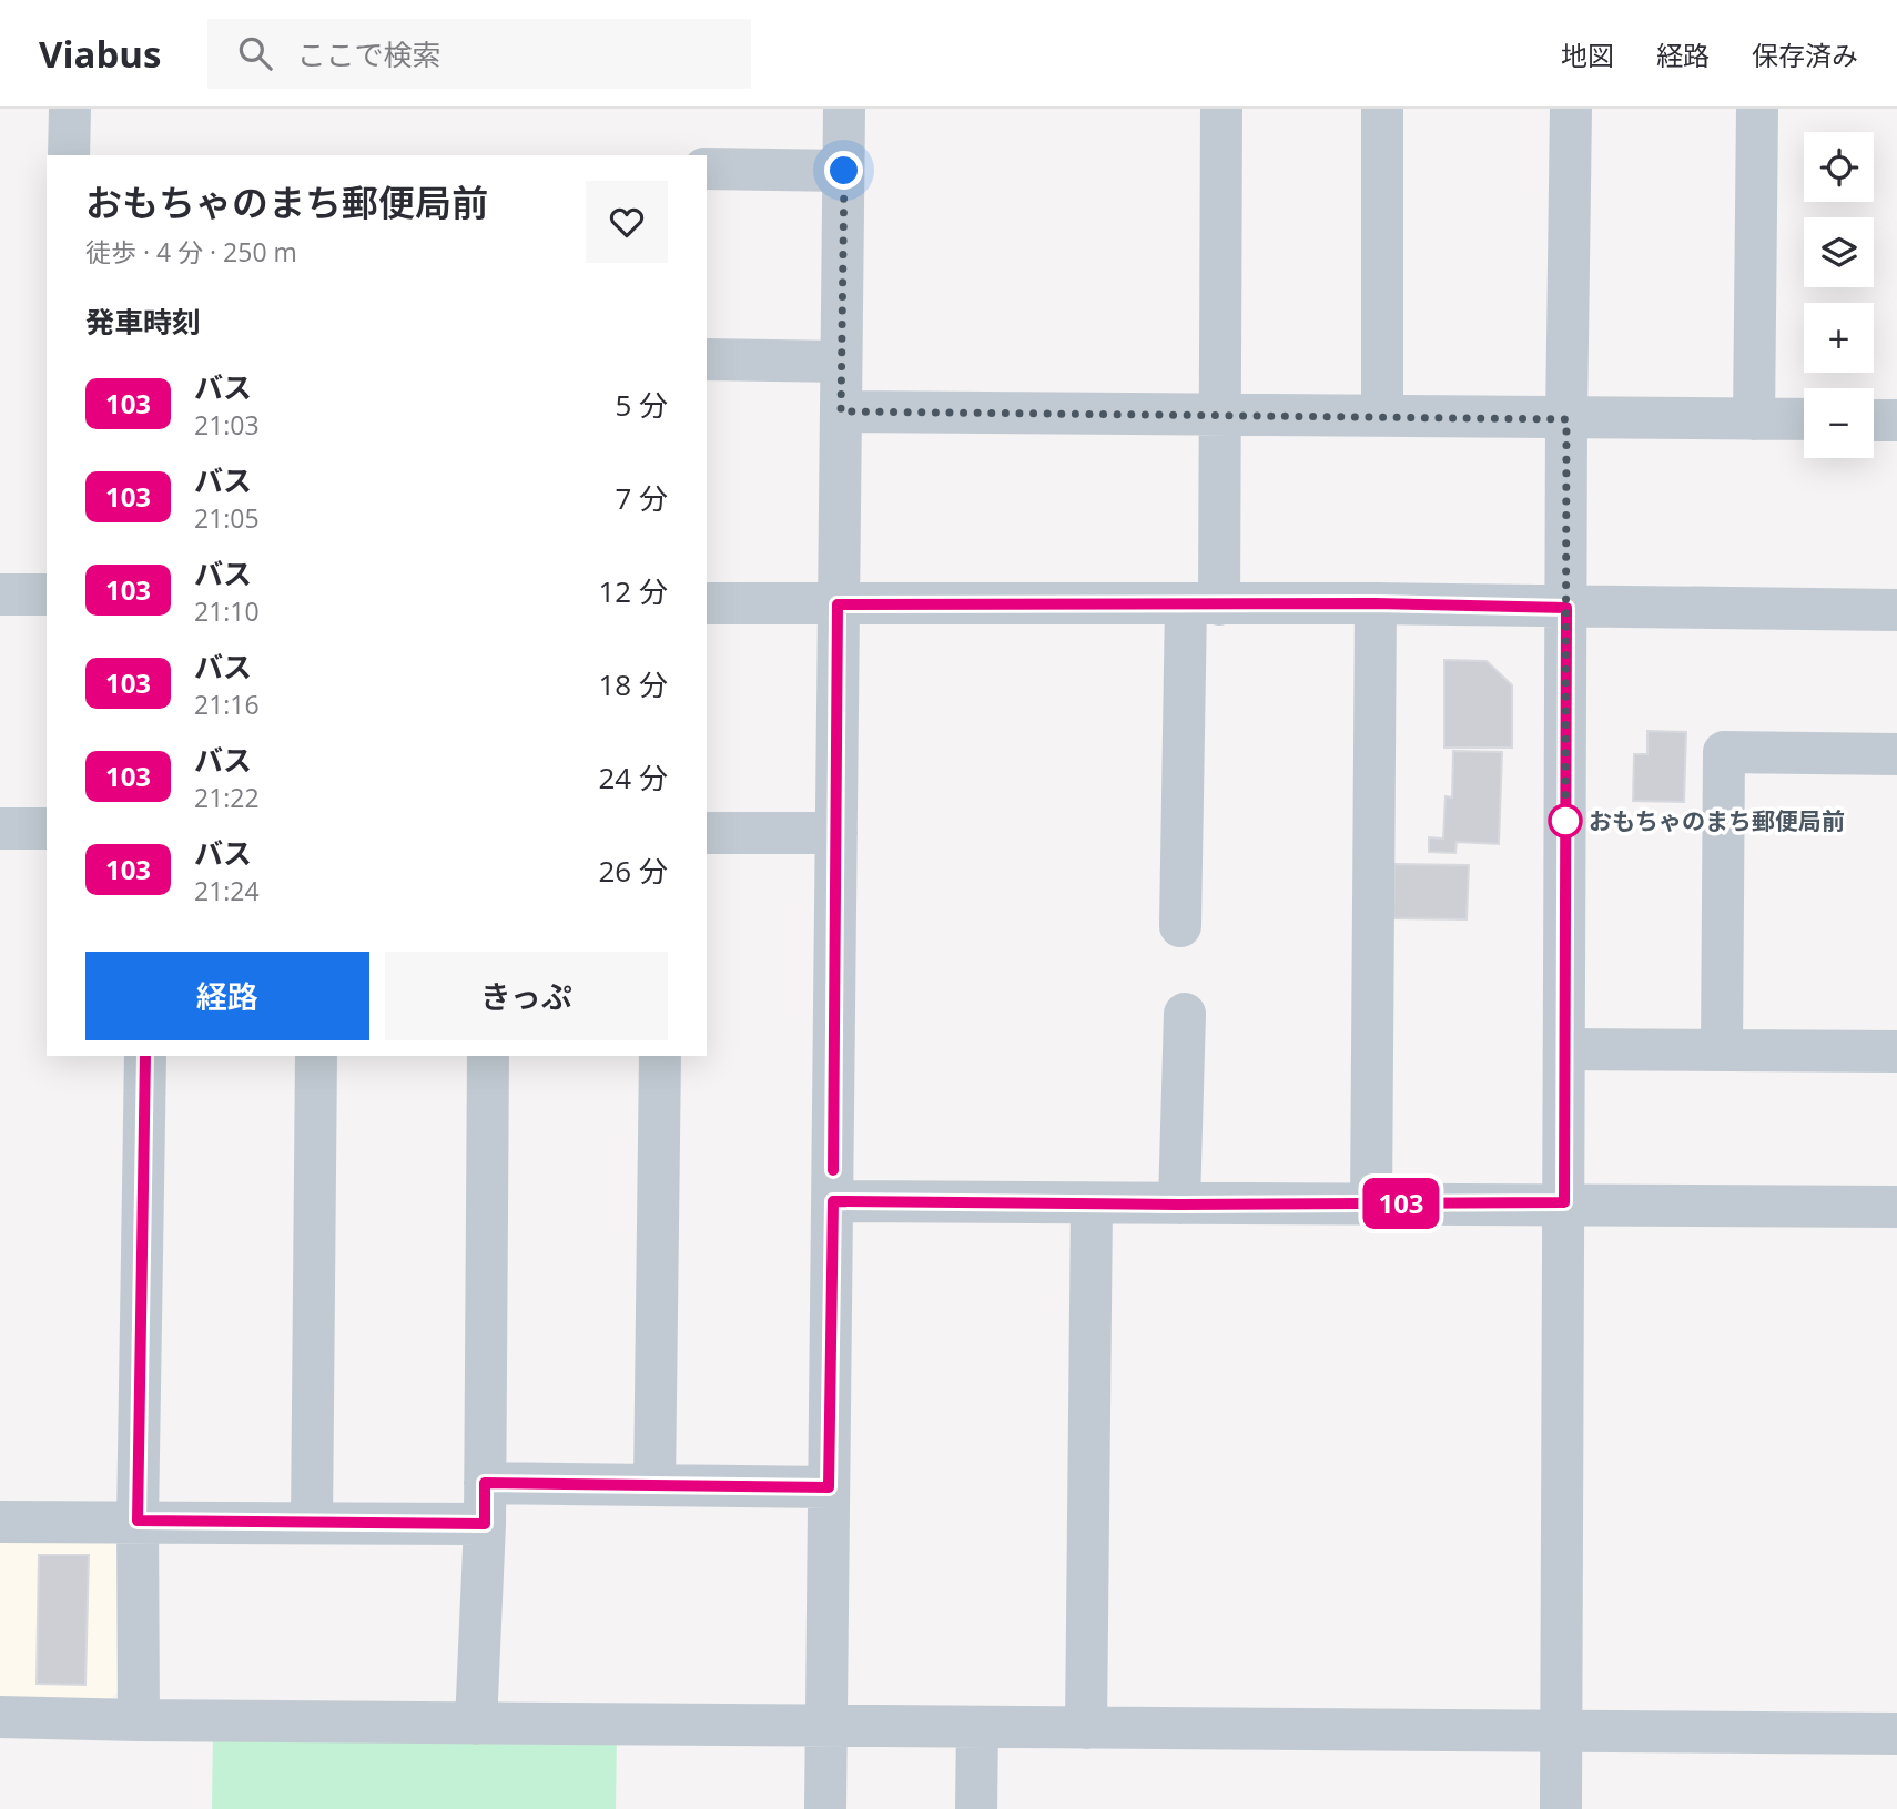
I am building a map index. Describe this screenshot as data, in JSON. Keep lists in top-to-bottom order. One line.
{"places":["おもちゃのまち郵便局前"],"lines":["bus line 103"],"page":{"header":"Viabus","search":"ここで検索","nav":["地図","経路","保存済み"],"on_map":"103","map_buttons":["+","−"],"heading":[["おもちゃのまち郵便局前","徒歩 · 4 分 · 250 m"],"発車時刻"],"list":[{"mark":"103","name":"バス","note":"21:03","value":"5 分"},{"mark":"103","name":"バス","note":"21:05","value":"7 分"},{"mark":"103","name":"バス","note":"21:10","value":"12 分"},{"mark":"103","name":"バス","note":"21:16","value":"18 分"},{"mark":"103","name":"バス","note":"21:22","value":"24 分"},{"mark":"103","name":"バス","note":"21:24","value":"26 分"}],"buttons":["経路","きっぷ"]}}
